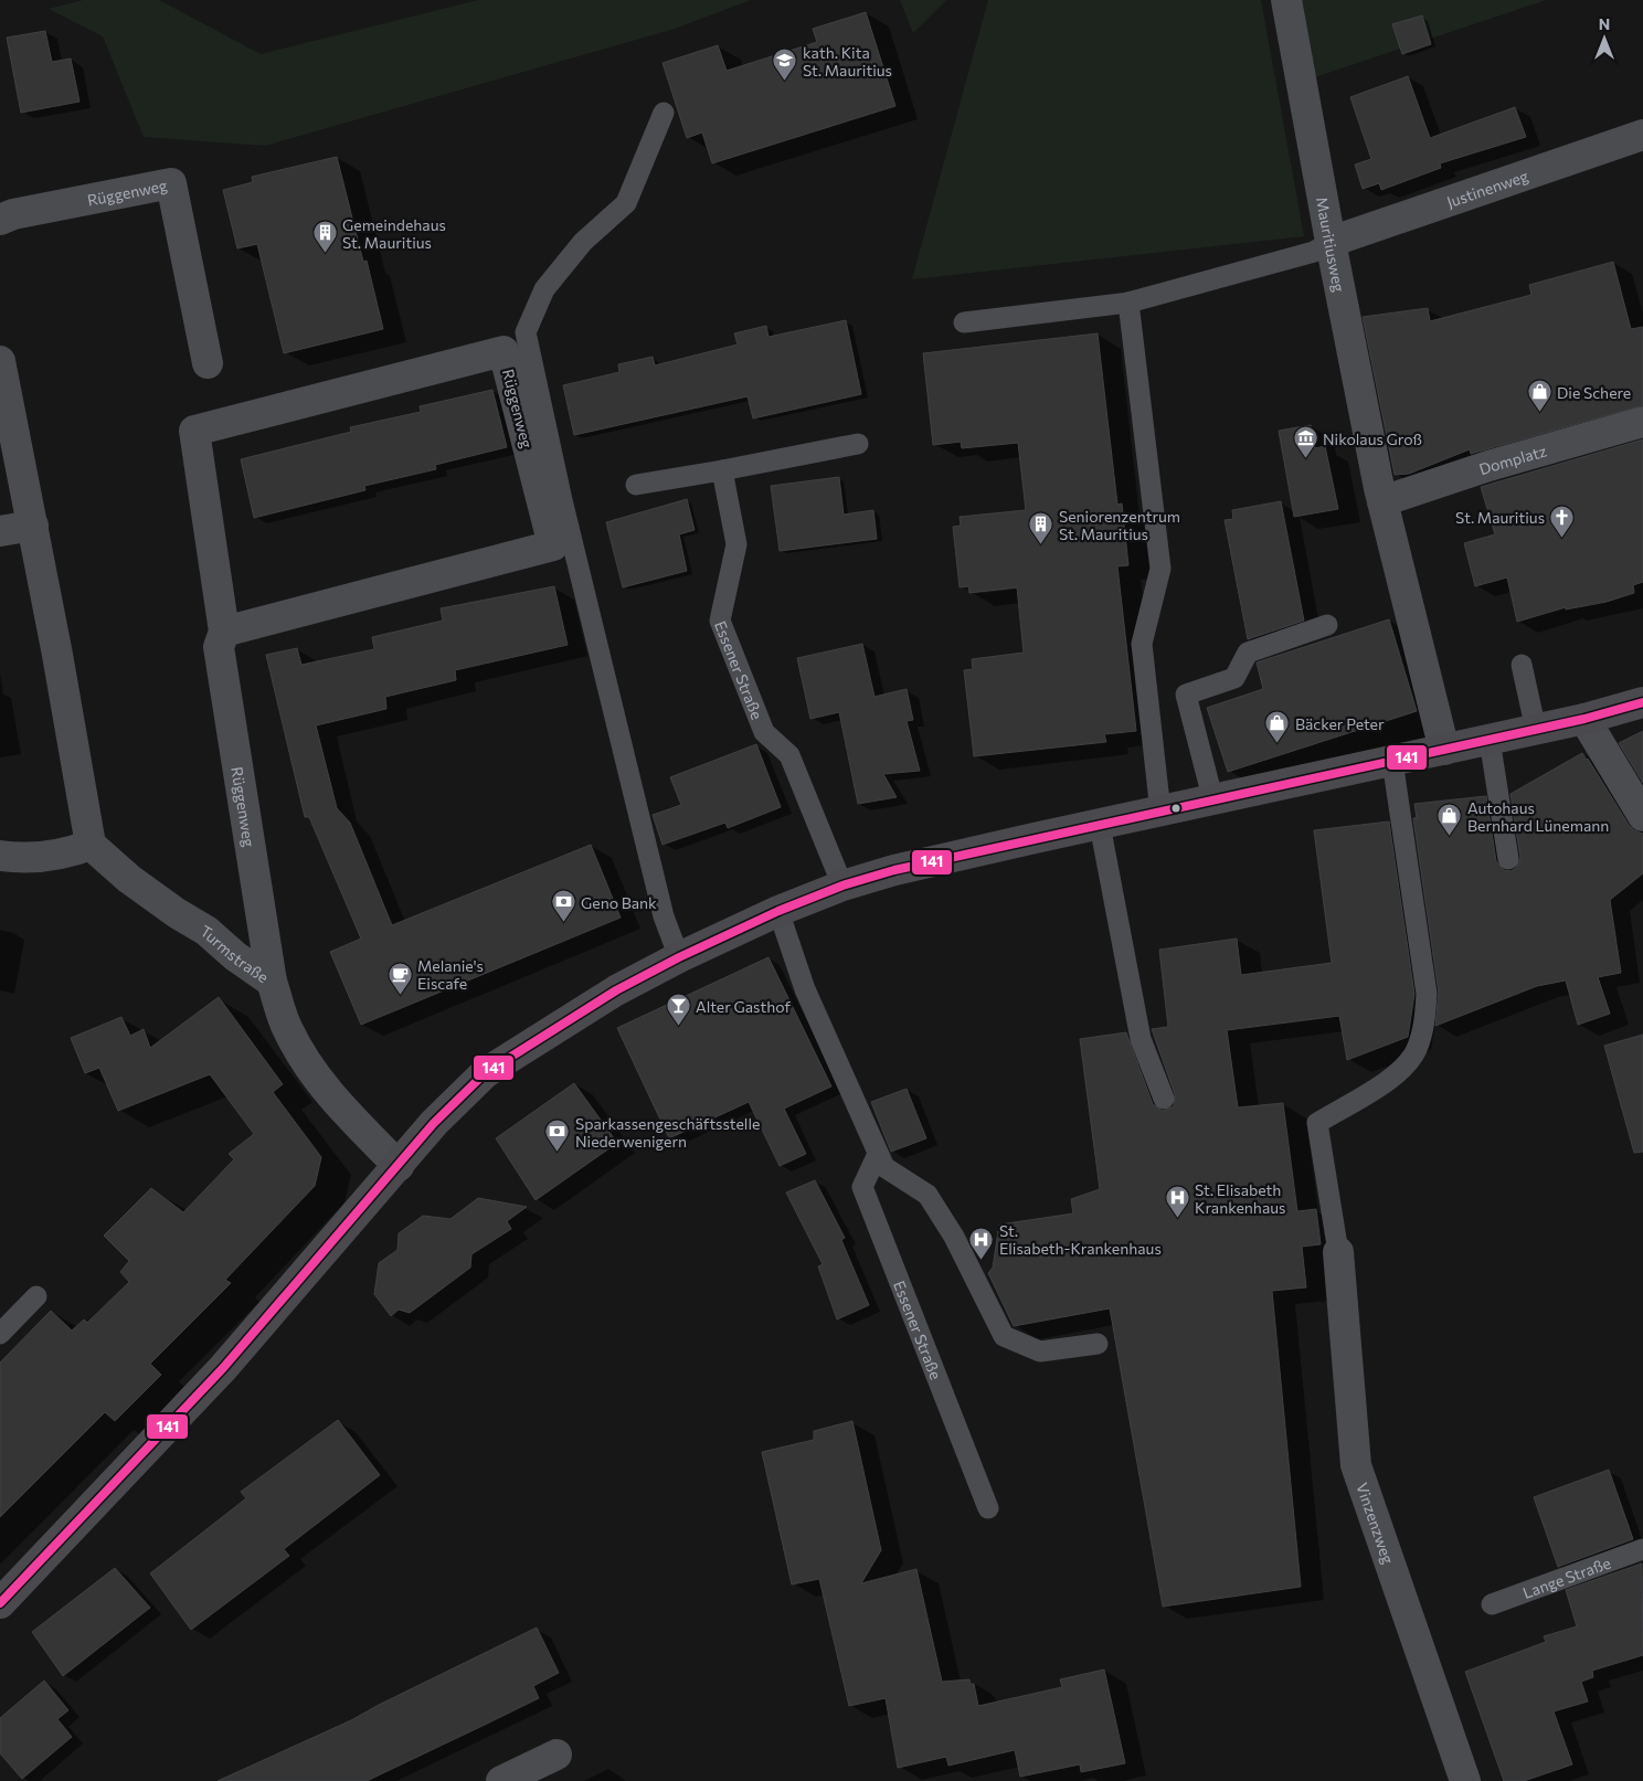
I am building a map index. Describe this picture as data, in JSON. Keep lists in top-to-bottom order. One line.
{"streets":{"street":["Justinenweg","Rüggenweg","Mauritiusweg","Domplatz","Turmstraße","Vinzenzweg"],"lane":["Essener Straße","Lange Straße"]},"crossings":[["Justinenweg","Mauritiusweg"],["Rüggenweg","Turmstraße"],["Mauritiusweg","Domplatz"]],"places":{"school or university":["kath. Kita St. Mauritius"],"building":["Gemeindehaus St. Mauritius","Seniorenzentrum St. Mauritius"],"shop":["Die Schere","Bäcker Peter","Autohaus Bernhard Lünemann"],"museum":["Nikolaus Groß"],"church":["St. Mauritius"],"bank":["Geno Bank","Sparkassengeschäftsstelle Niederwenigern"],"cafe":["Melanie's Eiscafe"],"bar":["Alter Gasthof"],"hospital":["St. Elisabeth Krankenhaus","St. Elisabeth-Krankenhaus"]},"lines":["transit line 141"],"north":"top"}
